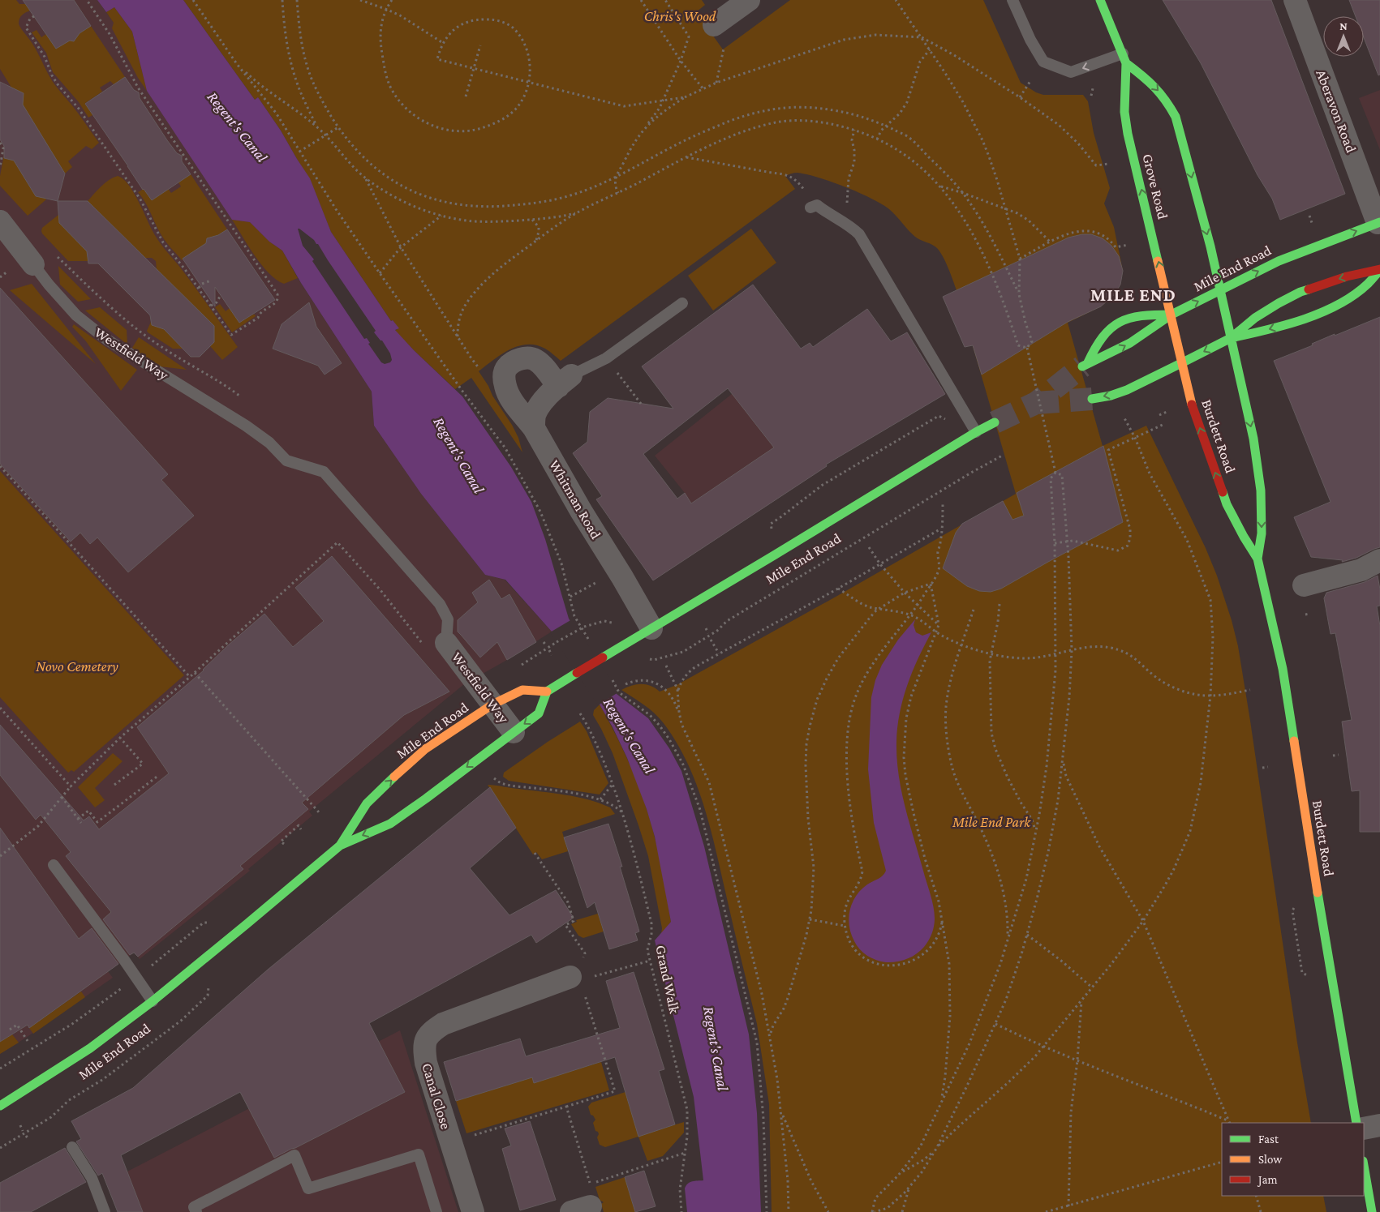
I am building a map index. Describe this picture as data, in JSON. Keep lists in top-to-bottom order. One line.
{"streets":{"main road":["Grove Road","Mile End Road","Burdett Road"],"street":["Aberavon Road","Westfield Way","Whitman Road","Canal Close"],"path":["Grand Walk"]},"crossings":[["Aberavon Road","Mile End Road"],["Grove Road","Mile End Road"],["Grove Road","Burdett Road"],["Mile End Road","Westfield Way"],["Mile End Road","Burdett Road"],["Mile End Road","Whitman Road"]],"districts":["MILE END"],"water":["Regent's Canal"],"parks":["Chris's Wood","Novo Cemetery","Mile End Park"],"legend":["Fast","Slow","Jam"],"north":"top"}
